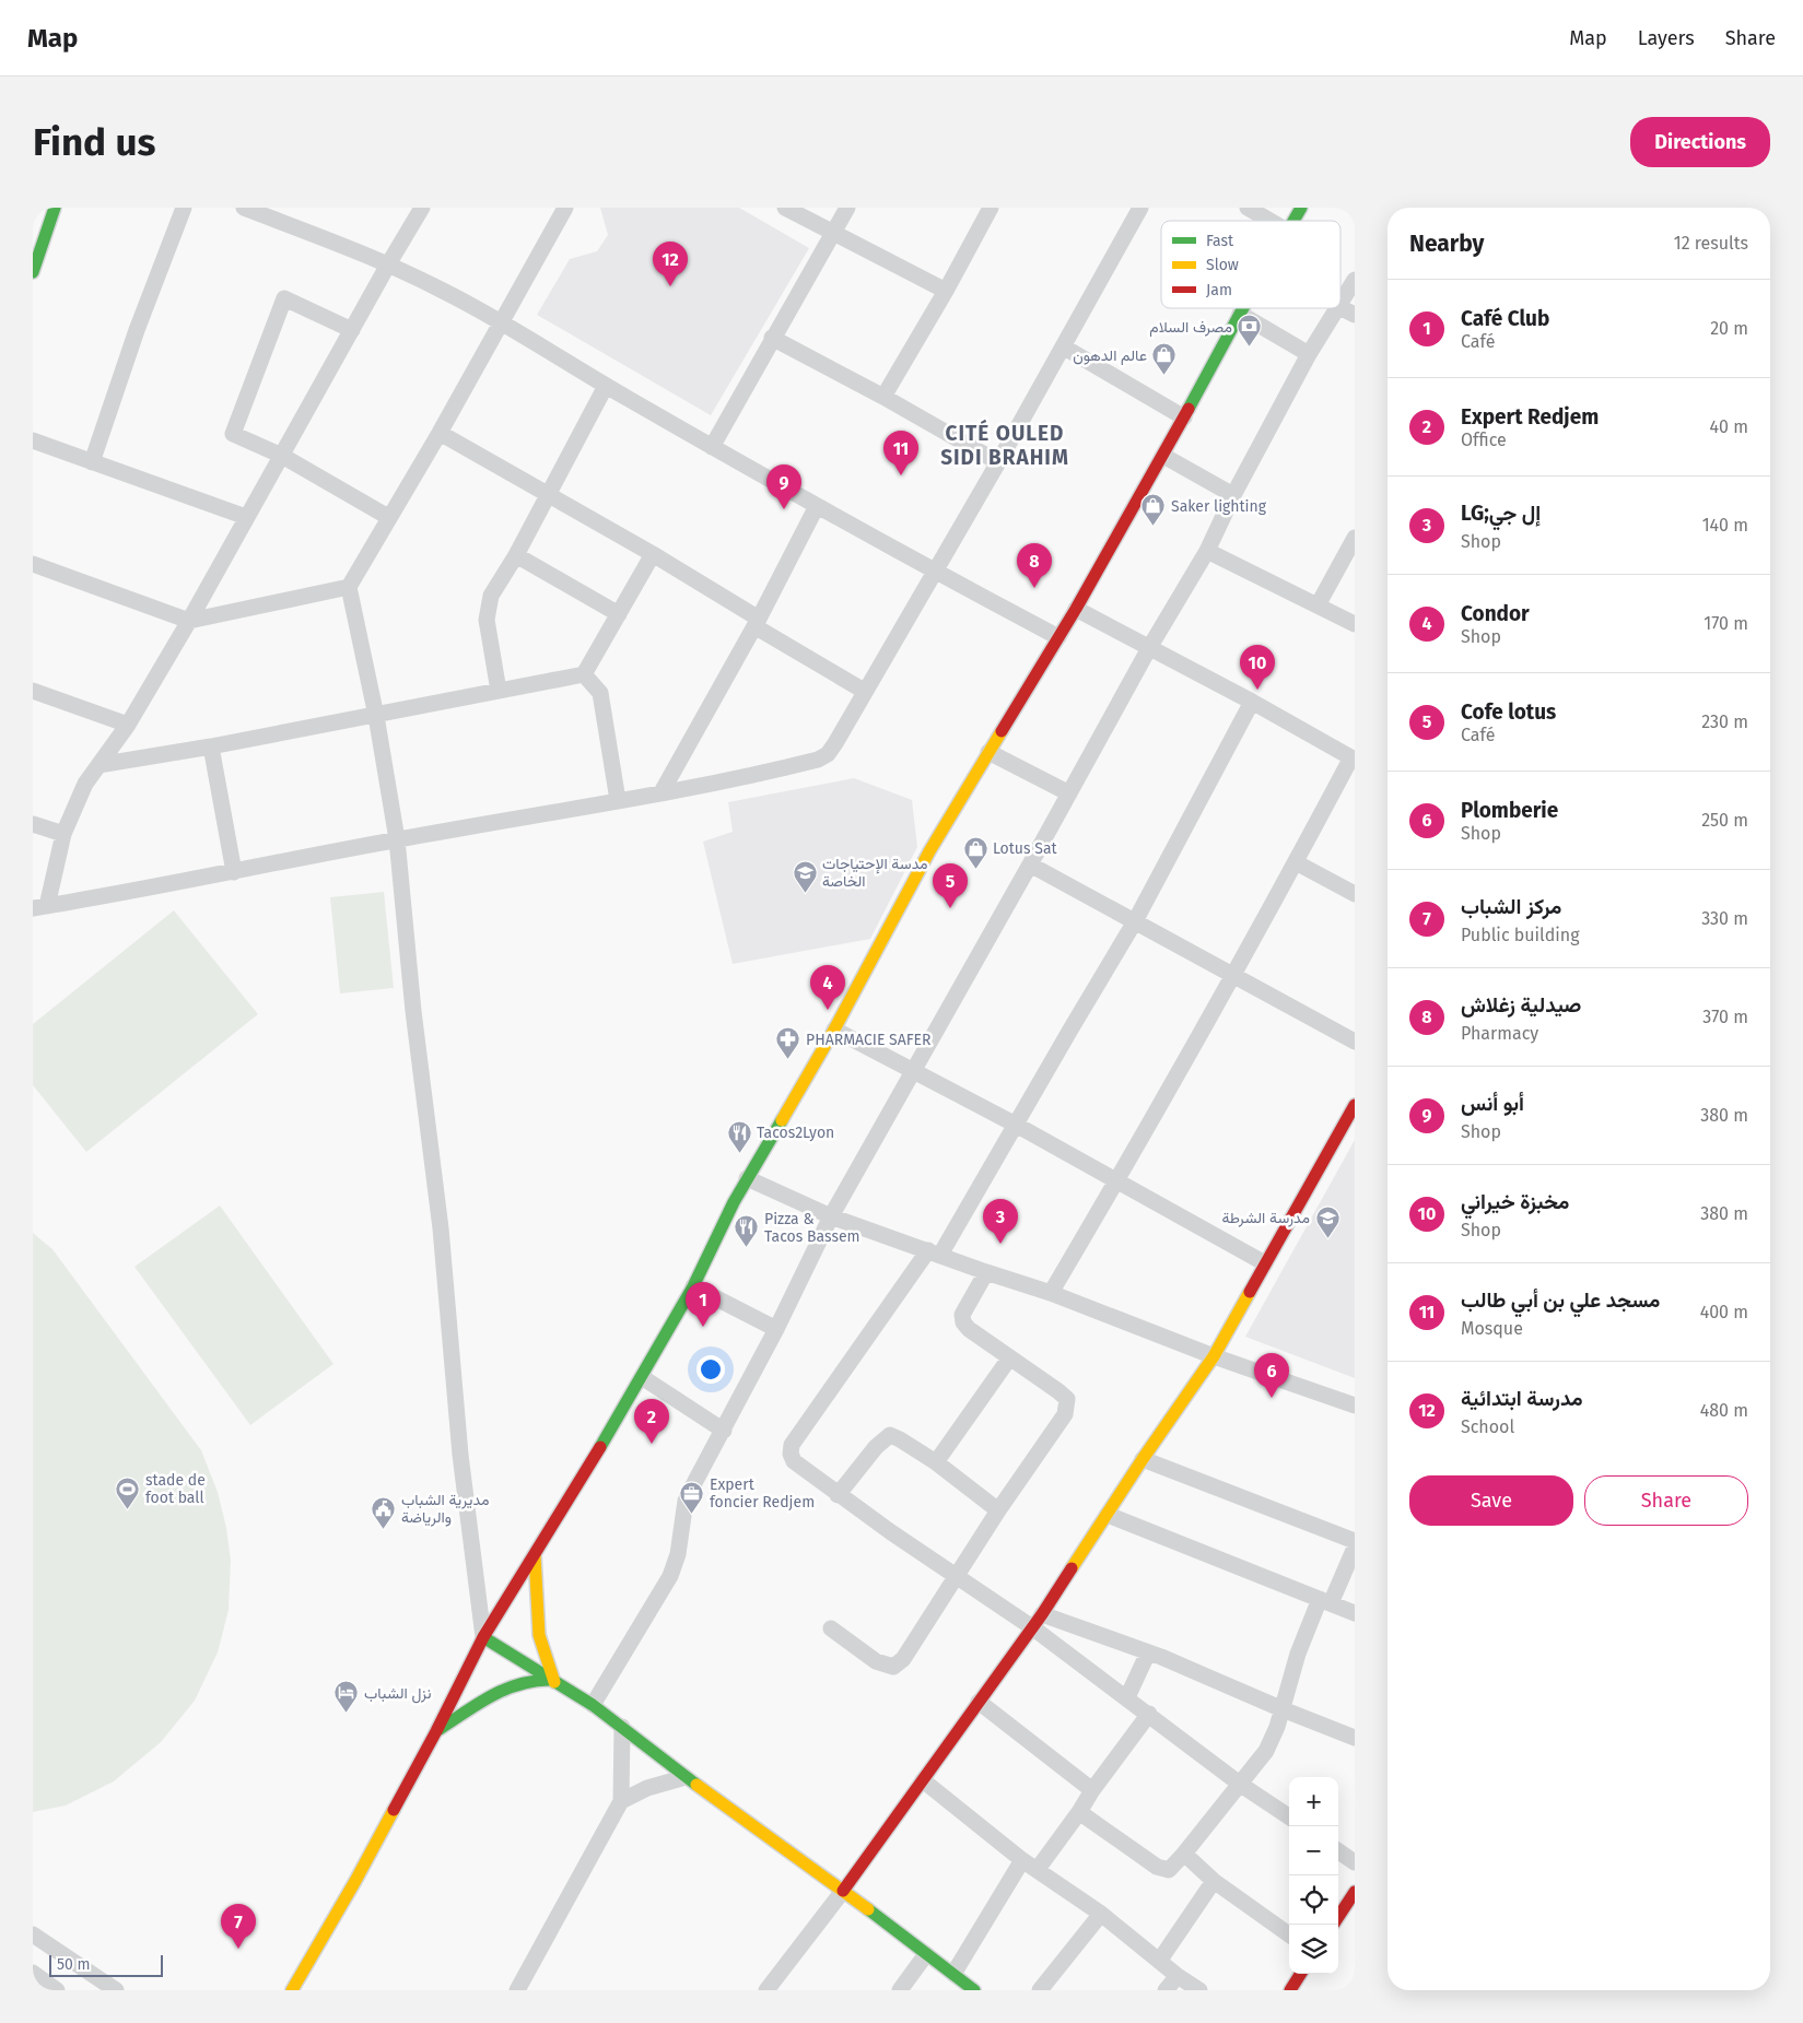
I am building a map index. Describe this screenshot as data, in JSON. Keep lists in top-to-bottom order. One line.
{"districts":["CITÉ OULED SIDI BRAHIM"],"places":{"bank":["مصرف السلام"],"shop":["عالم الدهون","Saker lighting","Lotus Sat"],"school or university":["مدسة الإحتياجات الخاصة","مدرسة الشرطة"],"pharmacy":["PHARMACIE SAFER"],"restaurant":["Tacos2Lyon","Pizza & Tacos Bassem"],"sports":["stade de foot ball"],"office":["Expert foncier Redjem"],"public building":["مديرية الشباب والرياضة"],"hotel":["نزل الشباب"]},"legend":["Fast","Slow","Jam"],"scale_bar":"50 m","page":{"header":"Map","nav":["Map","Layers","Share"],"buttons":["Directions",["Save","Share"]],"title":"Find us","heading":["Nearby","12 results"],"pins":["12","11","9","8","10","5","4","3","1","6","2","7"],"list":[{"mark":"1","name":"Café Club","note":"Café","value":"20 m"},{"mark":"2","name":"Expert Redjem","note":"Office","value":"40 m"},{"mark":"3","name":"LG;إل جي","note":"Shop","value":"140 m"},{"mark":"4","name":"Condor","note":"Shop","value":"170 m"},{"mark":"5","name":"Cofe lotus","note":"Café","value":"230 m"},{"mark":"6","name":"Plomberie","note":"Shop","value":"250 m"},{"mark":"7","name":"مركز الشباب","note":"Public building","value":"330 m"},{"mark":"8","name":"صيدلية زغلاش","note":"Pharmacy","value":"370 m"},{"mark":"9","name":"أبو أنس","note":"Shop","value":"380 m"},{"mark":"10","name":"مخبزة خيراني","note":"Shop","value":"380 m"},{"mark":"11","name":"مسجد علي بن أبي طالب","note":"Mosque","value":"400 m"},{"mark":"12","name":"مدرسة ابتدائية","note":"School","value":"480 m"}],"map_buttons":["+","−"],"scale":"50 m"}}
